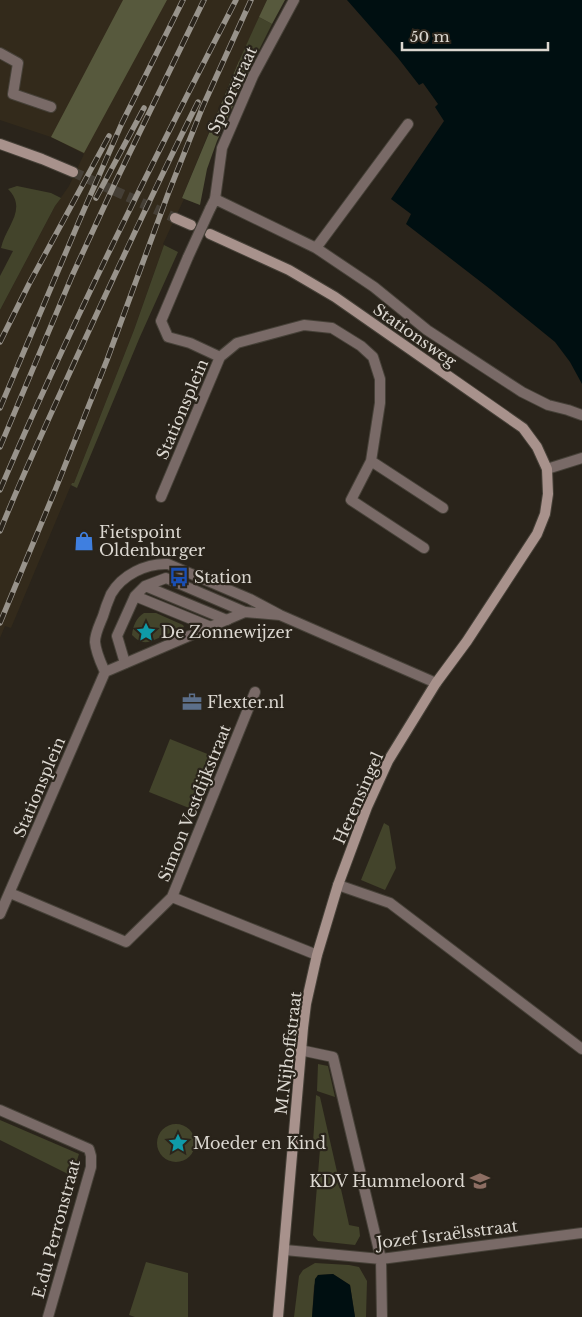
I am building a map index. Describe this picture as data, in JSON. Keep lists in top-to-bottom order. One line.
{"streets":{"main road":["Stationsweg","Herensingel","M.Nijhoffstraat"],"street":["Spoorstraat","Stationsplein","Simon Vestdijkstraat","E.du Perronstraat","Jozef Israëlsstraat"]},"crossings":[["Spoorstraat","Stationsweg"],["Spoorstraat","Stationsplein"],["Stationsweg","Stationsplein"],["Stationsweg","Herensingel"],["Stationsplein","Simon Vestdijkstraat"],["Herensingel","M.Nijhoffstraat"],["Simon Vestdijkstraat","M.Nijhoffstraat"],["M.Nijhoffstraat","Jozef Israëlsstraat"]],"places":{"shop":["Fietspoint Oldenburger"],"bus stop":["Station"],"place":["De Zonnewijzer","Moeder en Kind"],"office":["Flexter.nl"],"school or university":["KDV Hummeloord"]},"scale_bar":"50 m"}
